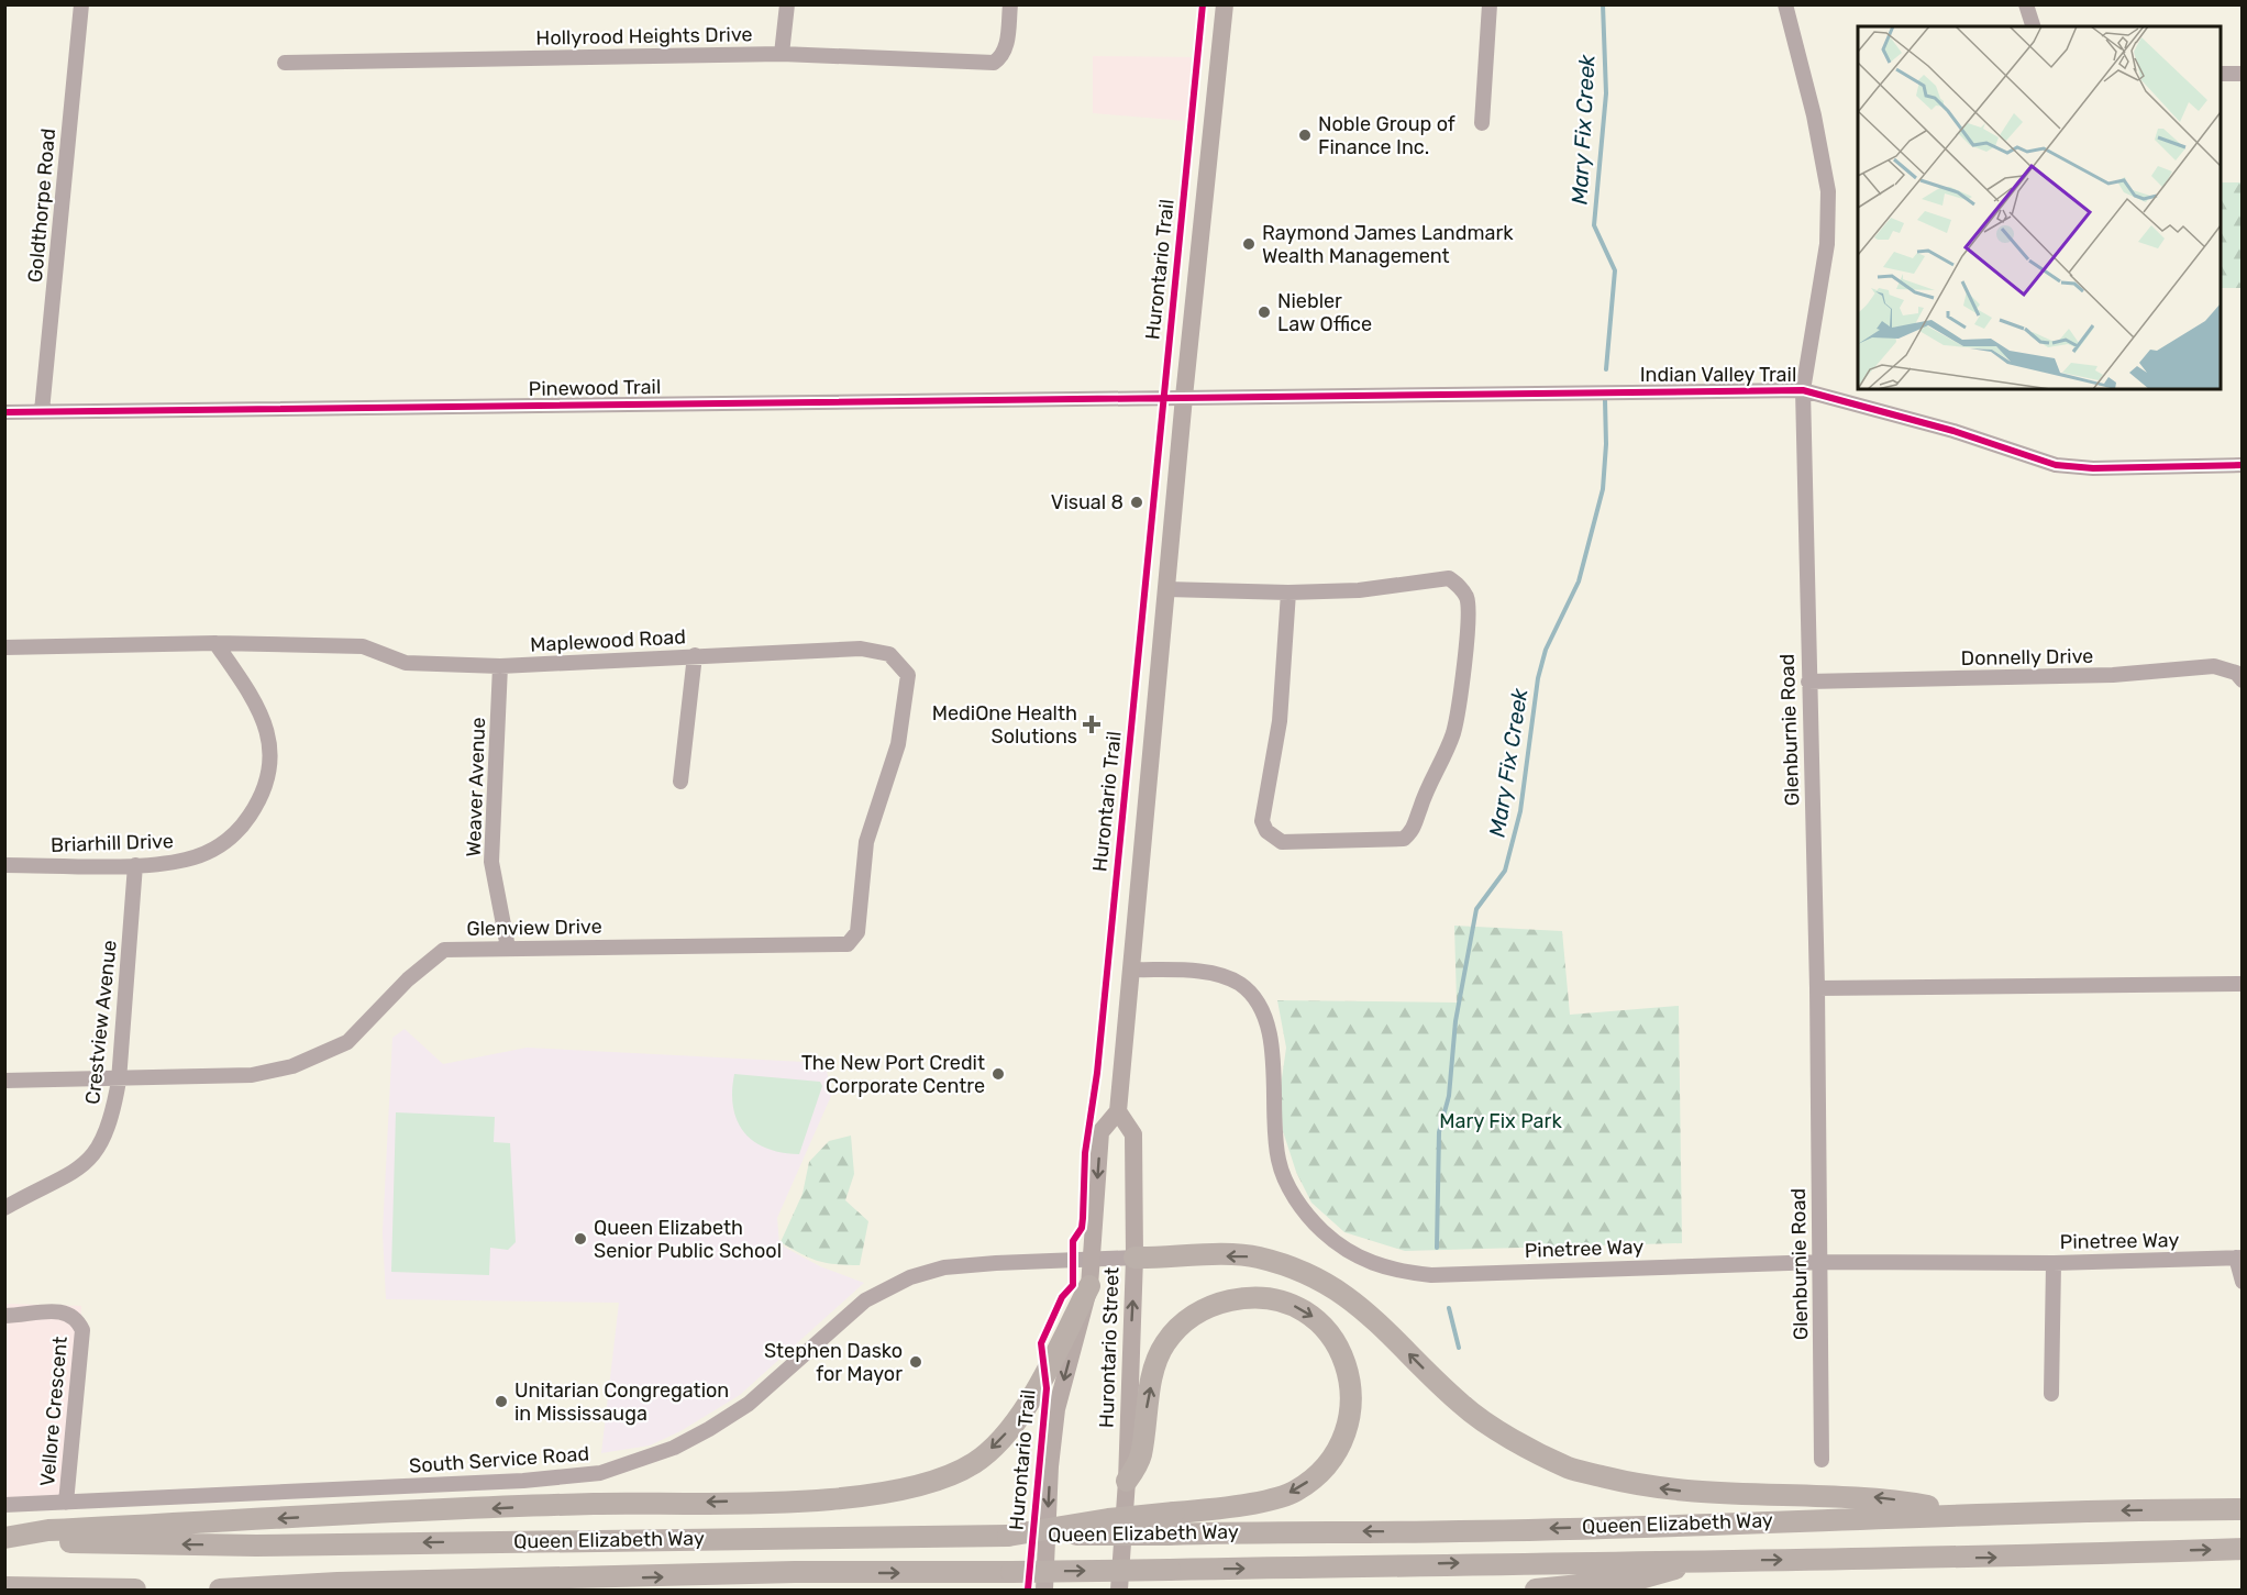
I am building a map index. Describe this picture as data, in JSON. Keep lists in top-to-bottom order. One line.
{"streets":{"highway":["Queen Elizabeth Way"],"main road":["Hurontario Street"],"street":["Hollyrood Heights Drive","Goldthorpe Road","Indian Valley Trail","Pinewood Trail","Maplewood Road","Donnelly Drive","Glenburnie Road","Weaver Avenue","Briarhill Drive","Glenview Drive","Crestview Avenue","Pinetree Way","Vellore Crescent","South Service Road"],"cycle path":["Hurontario Trail"]},"crossings":[["Goldthorpe Road","Pinewood Trail"],["Indian Valley Trail","Pinewood Trail"],["Indian Valley Trail","Glenburnie Road"],["Indian Valley Trail","Hurontario Street"],["Pinewood Trail","Hurontario Street"],["Maplewood Road","Weaver Avenue"],["Maplewood Road","Briarhill Drive"],["Maplewood Road","Glenview Drive"],["Donnelly Drive","Glenburnie Road"],["Glenburnie Road","Pinetree Way"],["Weaver Avenue","Glenview Drive"],["Briarhill Drive","Crestview Avenue"],["Glenview Drive","Crestview Avenue"],["Pinetree Way","Hurontario Street"],["Hurontario Street","South Service Road"],["Vellore Crescent","South Service Road"]],"water":["Mary Fix Creek"],"parks":["Mary Fix Park"],"places":{"other":["Noble Group of Finance Inc.","Raymond James Landmark Wealth Management","Niebler Law Office","Visual 8","The New Port Credit Corporate Centre","Queen Elizabeth Senior Public School","Stephen Dasko for Mayor","Unitarian Congregation in Mississauga"],"health":["MediOne Health Solutions"]}}
